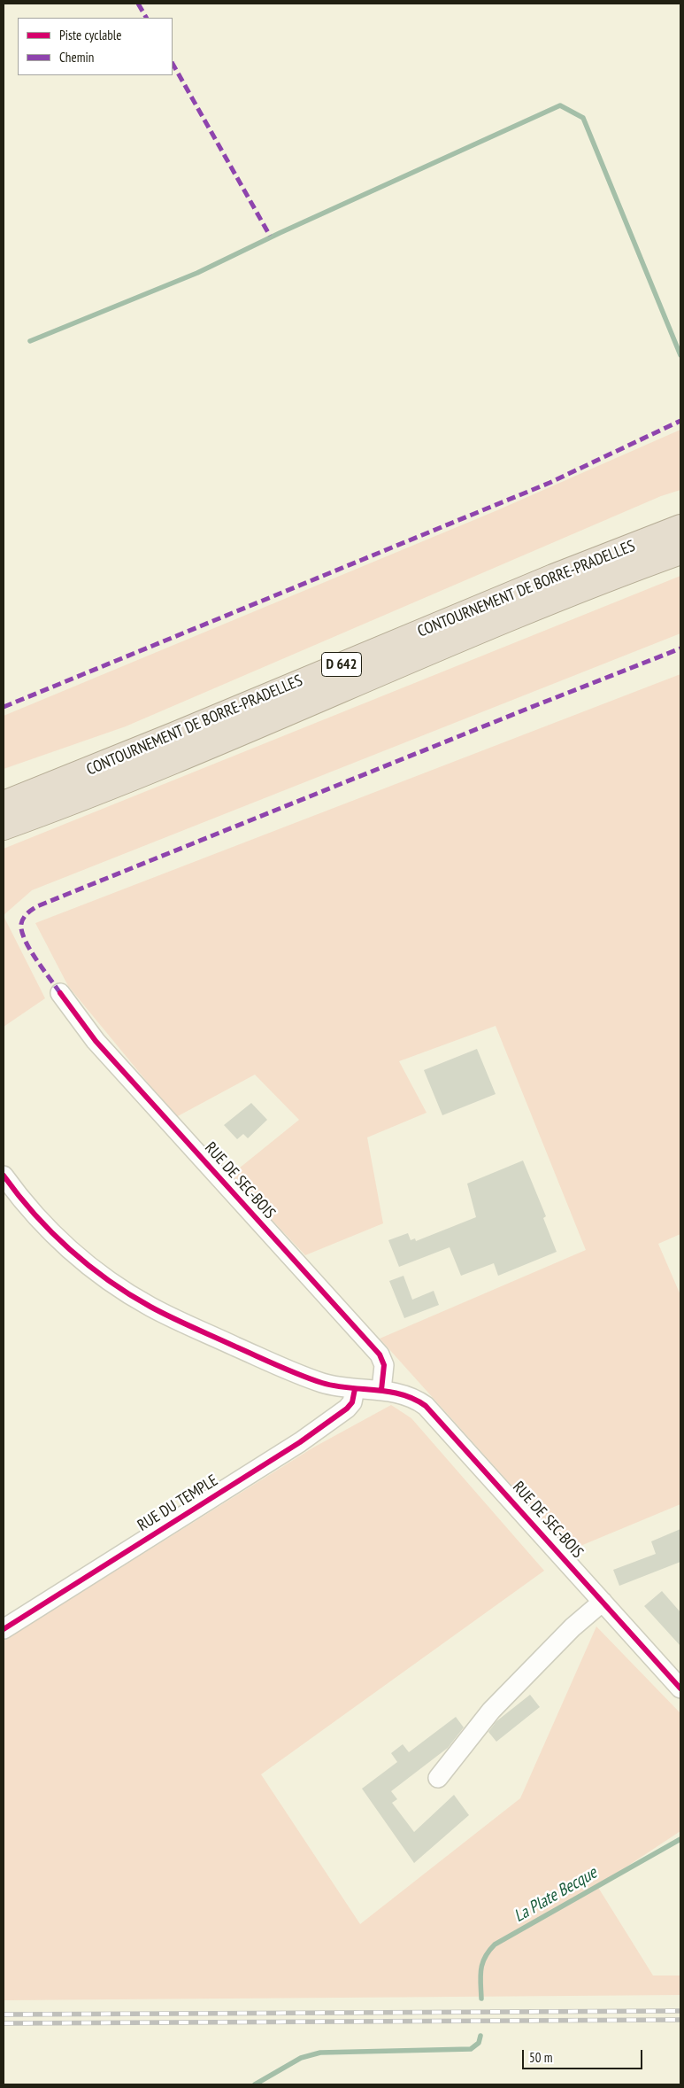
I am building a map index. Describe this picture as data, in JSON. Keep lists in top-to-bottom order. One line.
{"streets":{"highway":["CONTOURNEMENT DE BORRE-PRADELLES","D 642"],"street":["RUE DE SEC-BOIS","RUE DU TEMPLE"]},"crossings":[["RUE DE SEC-BOIS","RUE DU TEMPLE"]],"water":["La Plate Becque"],"legend":["Piste cyclable","Chemin"],"scale_bar":"50 m"}
